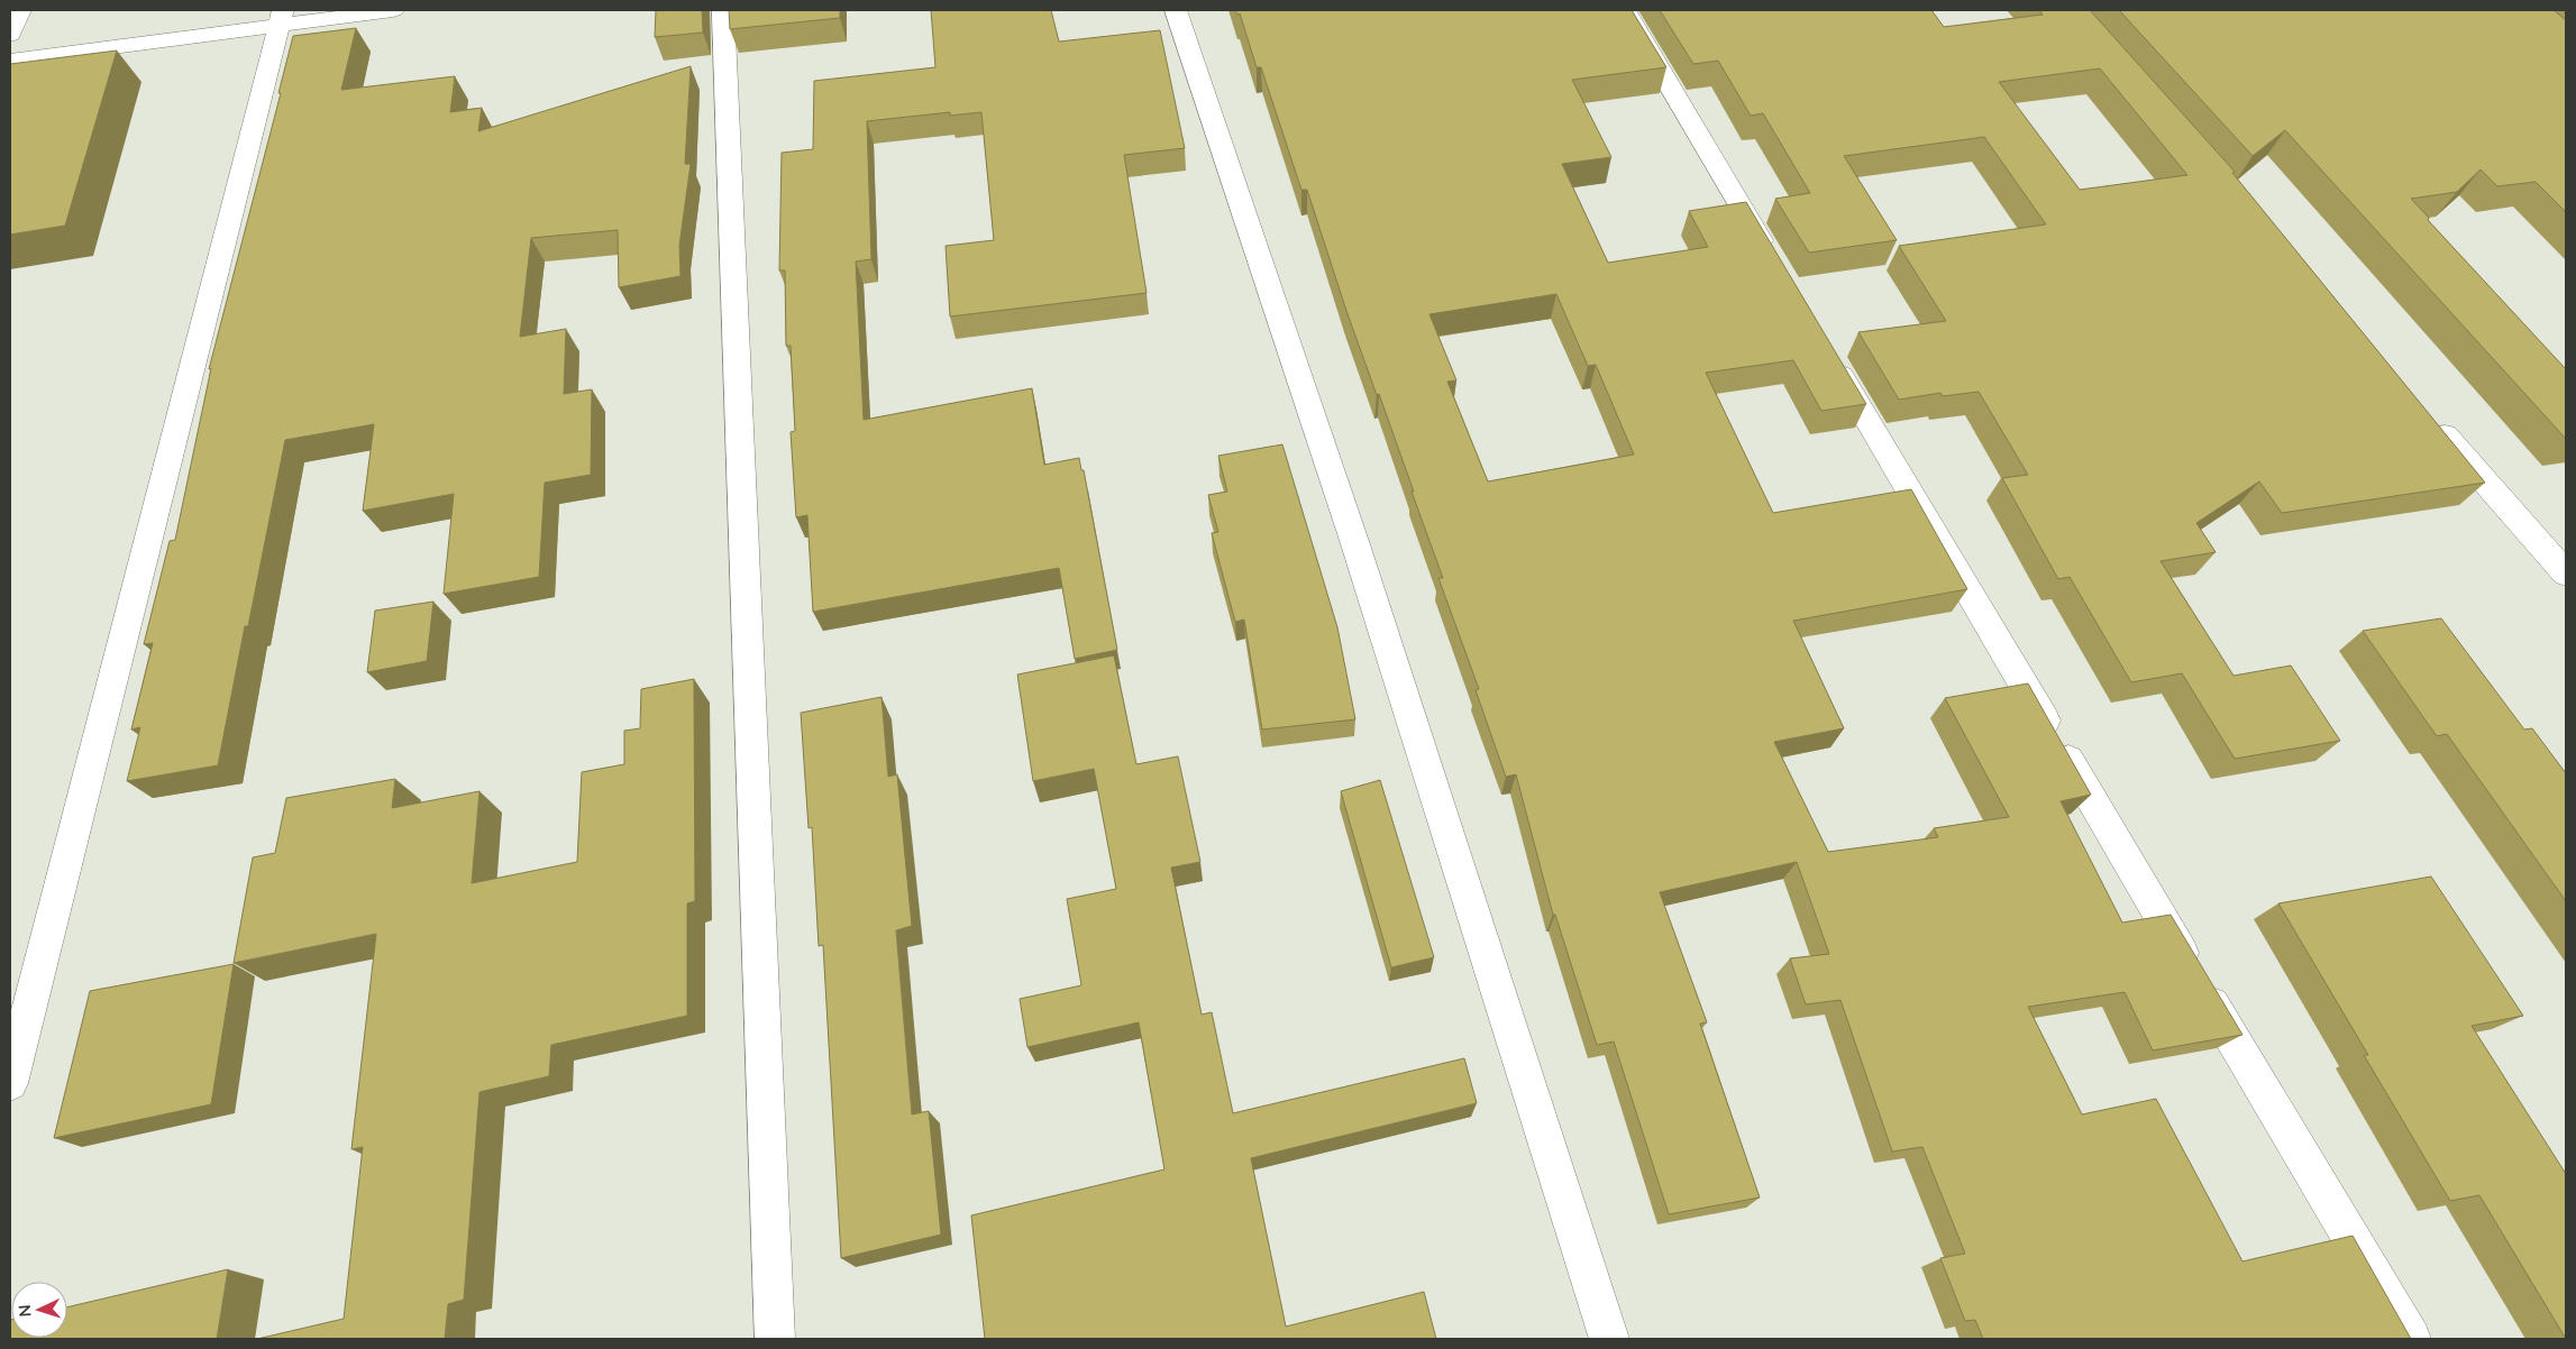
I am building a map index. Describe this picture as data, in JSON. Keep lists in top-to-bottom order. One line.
{"north":"left"}
